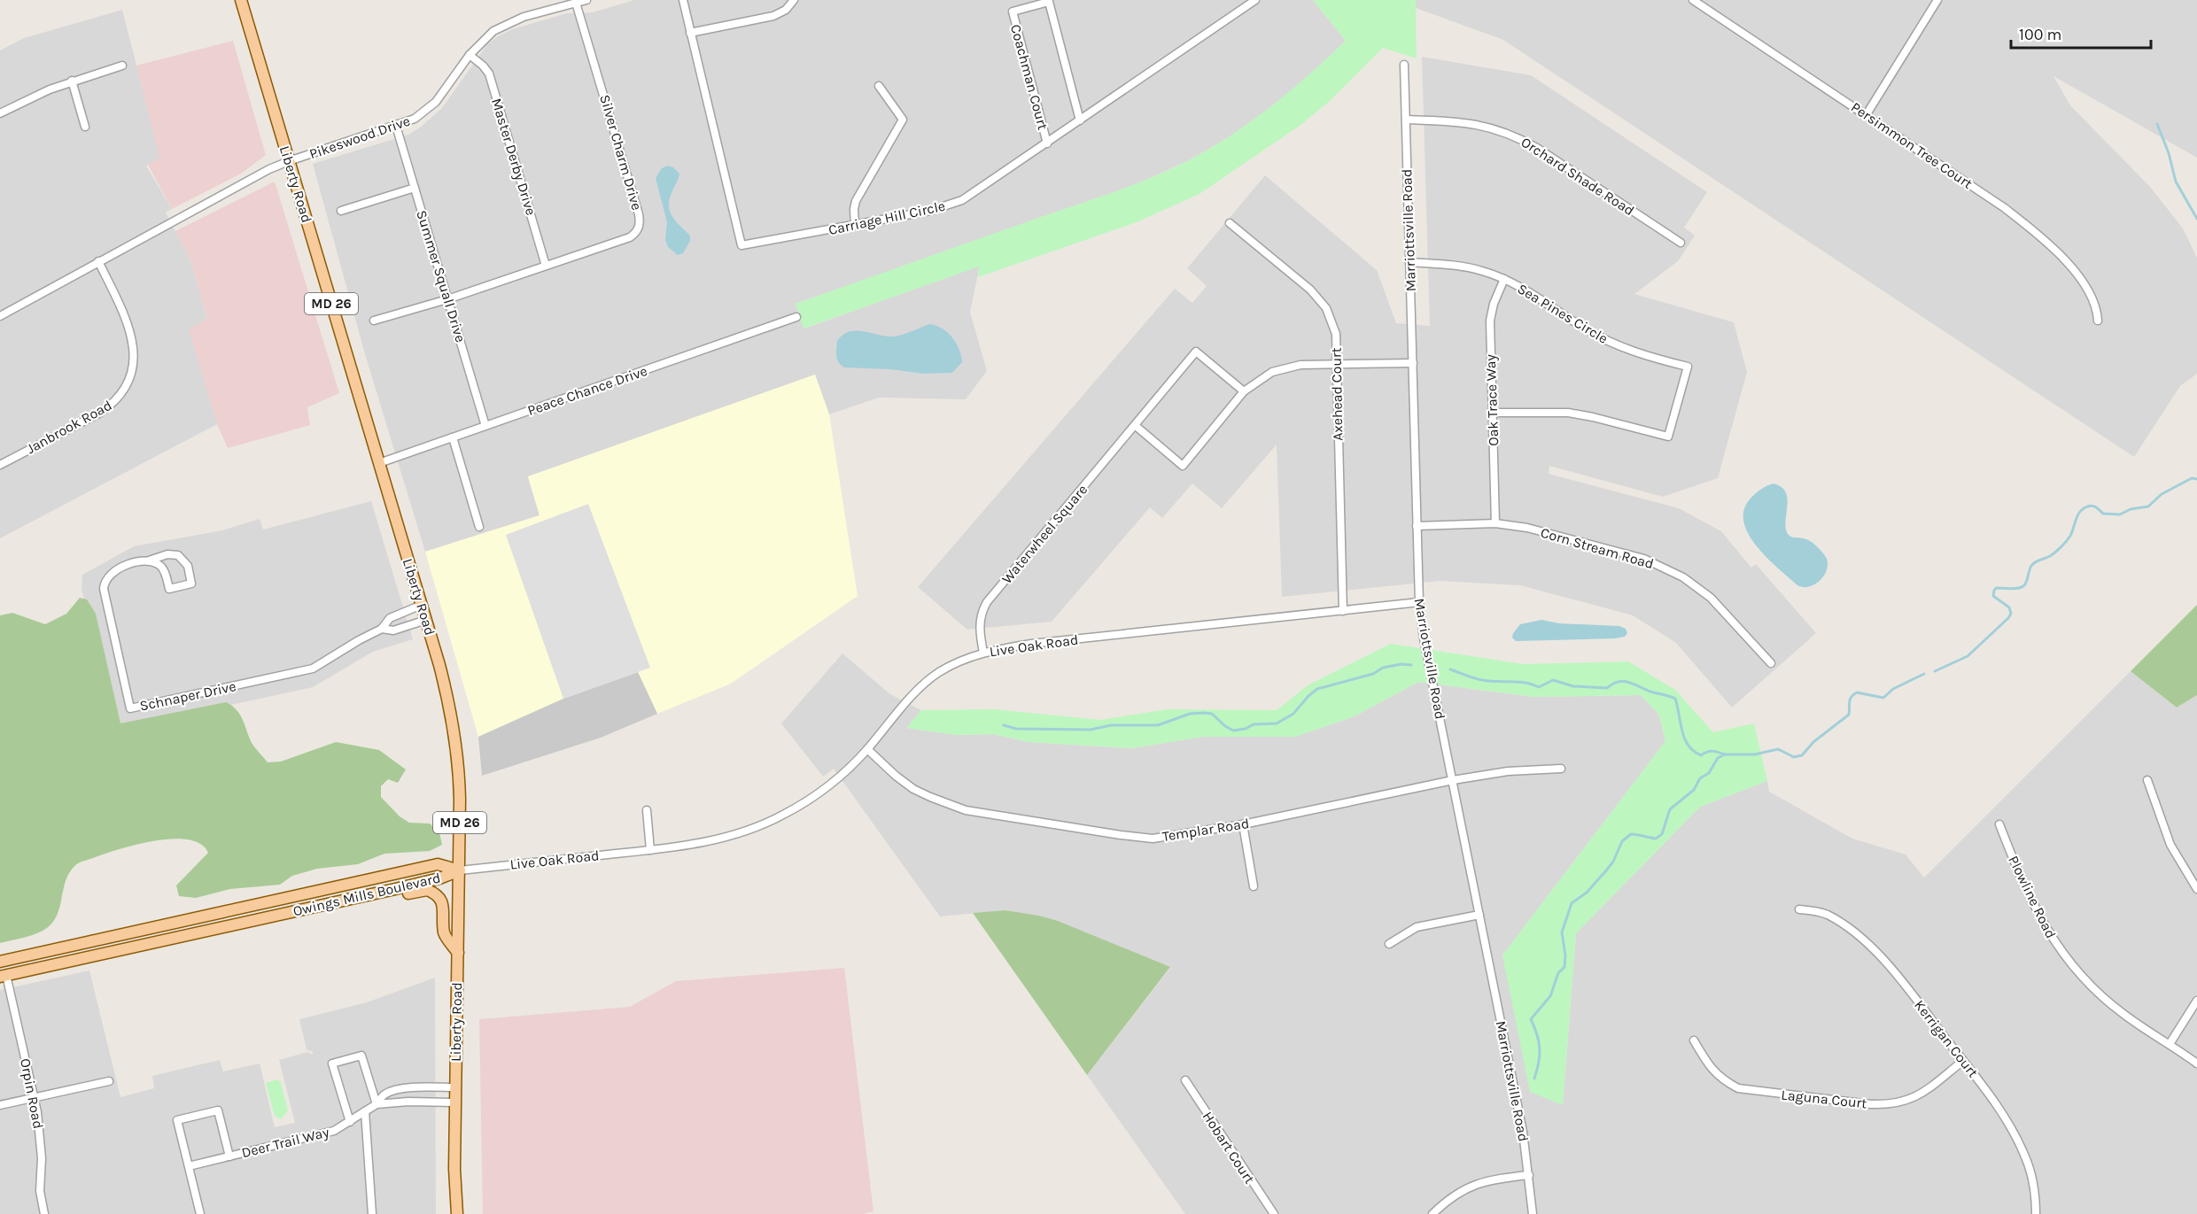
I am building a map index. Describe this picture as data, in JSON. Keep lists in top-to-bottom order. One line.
{"streets":{"main road":["Liberty Road","MD 26","Owings Mills Boulevard"],"street":["Coachman Court","Pikeswood Drive","Persimmon Tree Court","Silver Charm Drive","Master Derby Drive","Orchard Shade Road","Carriage Hill Circle","Marriottsville Road","Summer Squall Drive","Sea Pines Circle","Peace Chance Drive","Axehead Court","Oak Trace Way","Janbrook Road","Waterwheel Square","Corn Stream Road","Live Oak Road","Schnaper Drive","Templar Road","Plowline Road","Kerrigan Court","Orpin Road","Laguna Court","Deer Trail Way","Hobart Court"]},"crossings":[["Coachman Court","Carriage Hill Circle"],["Pikeswood Drive","Silver Charm Drive"],["Pikeswood Drive","Master Derby Drive"],["Pikeswood Drive","Liberty Road"],["Pikeswood Drive","Summer Squall Drive"],["Pikeswood Drive","Janbrook Road"],["Silver Charm Drive","Master Derby Drive"],["Silver Charm Drive","Summer Squall Drive"],["Orchard Shade Road","Marriottsville Road"],["Liberty Road","Peace Chance Drive"],["Liberty Road","Live Oak Road"],["Liberty Road","Schnaper Drive"],["Liberty Road","Owings Mills Boulevard"],["Liberty Road","Deer Trail Way"],["Marriottsville Road","Sea Pines Circle"],["Marriottsville Road","Corn Stream Road"],["Marriottsville Road","Live Oak Road"],["Marriottsville Road","Templar Road"],["Summer Squall Drive","Peace Chance Drive"],["Sea Pines Circle","Oak Trace Way"],["Axehead Court","Live Oak Road"],["Oak Trace Way","Corn Stream Road"],["Waterwheel Square","Live Oak Road"],["Live Oak Road","Templar Road"],["Live Oak Road","Owings Mills Boulevard"],["Owings Mills Boulevard","Orpin Road"],["Kerrigan Court","Laguna Court"]],"scale_bar":"100 m"}
